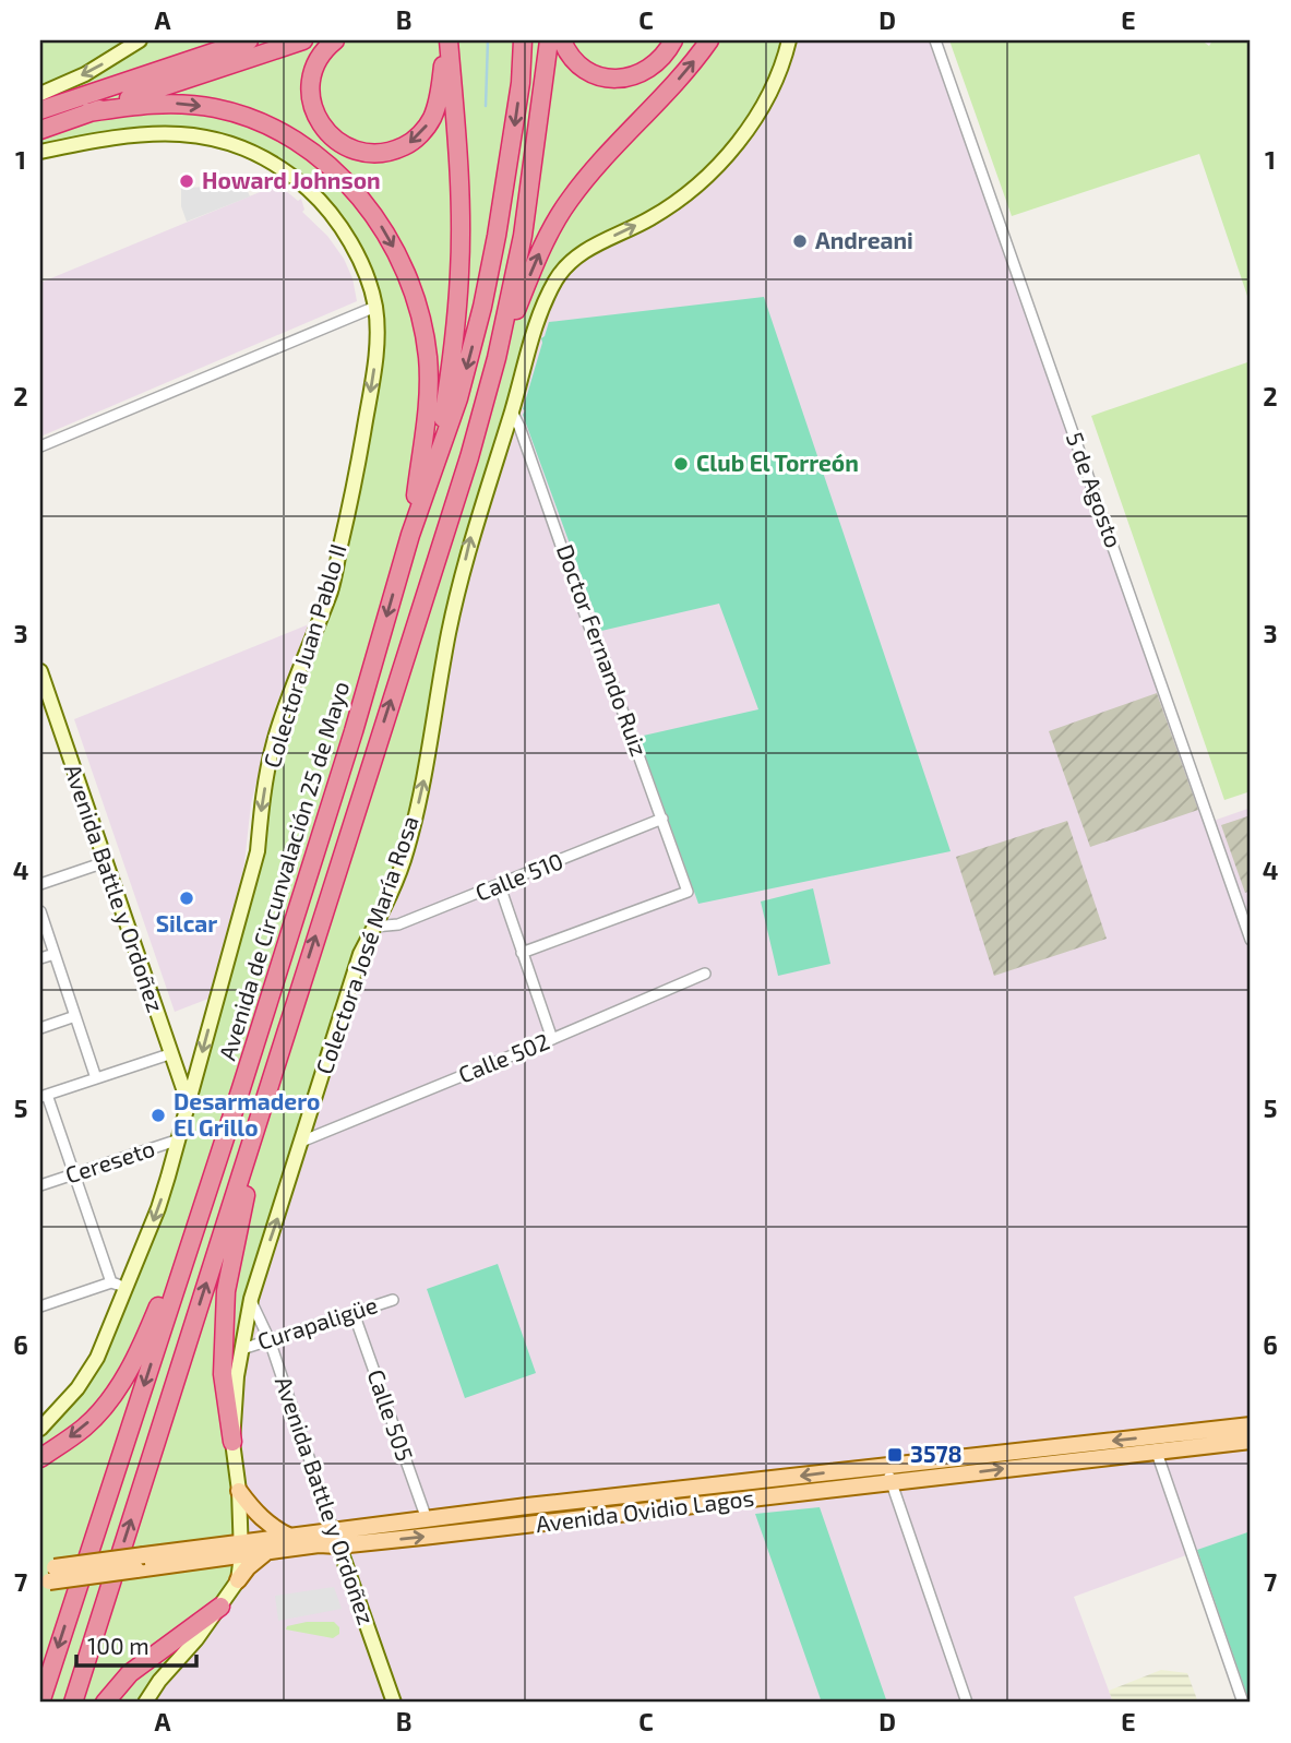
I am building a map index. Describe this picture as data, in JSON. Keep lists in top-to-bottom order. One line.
{"streets":{"highway":["Avenida de Circunvalación 25 de Mayo"],"main road":["Colectora Juan Pablo II","Avenida Battle y Ordoñez","Colectora José María Rosa","Avenida Ovidio Lagos"],"street":["5 de Agosto","Doctor Fernando Ruiz","Calle 510","Calle 502","Cereseto","Curapaligüe","Calle 505"]},"crossings":[["Doctor Fernando Ruiz","Calle 510"],["Doctor Fernando Ruiz","Colectora José María Rosa"],["Colectora Juan Pablo II","Avenida Battle y Ordoñez"],["Colectora Juan Pablo II","Cereseto"],["Calle 510","Colectora José María Rosa"],["Avenida Battle y Ordoñez","Colectora José María Rosa"],["Avenida Battle y Ordoñez","Curapaligüe"],["Avenida Battle y Ordoñez","Avenida Ovidio Lagos"],["Colectora José María Rosa","Calle 502"],["Colectora José María Rosa","Curapaligüe"],["Colectora José María Rosa","Avenida Ovidio Lagos"],["Curapaligüe","Calle 505"],["Calle 505","Avenida Ovidio Lagos"]],"one_way":["Colectora Juan Pablo II","Colectora José María Rosa"],"places":{"other":["Howard Johnson","Andreani","Club El Torreón","Silcar","Desarmadero El Grillo"],"transit":["3578"]},"scale_bar":"100 m","grid":{"columns":["A","B","C","D","E"],"rows":["1","2","3","4","5","6","7"]}}
